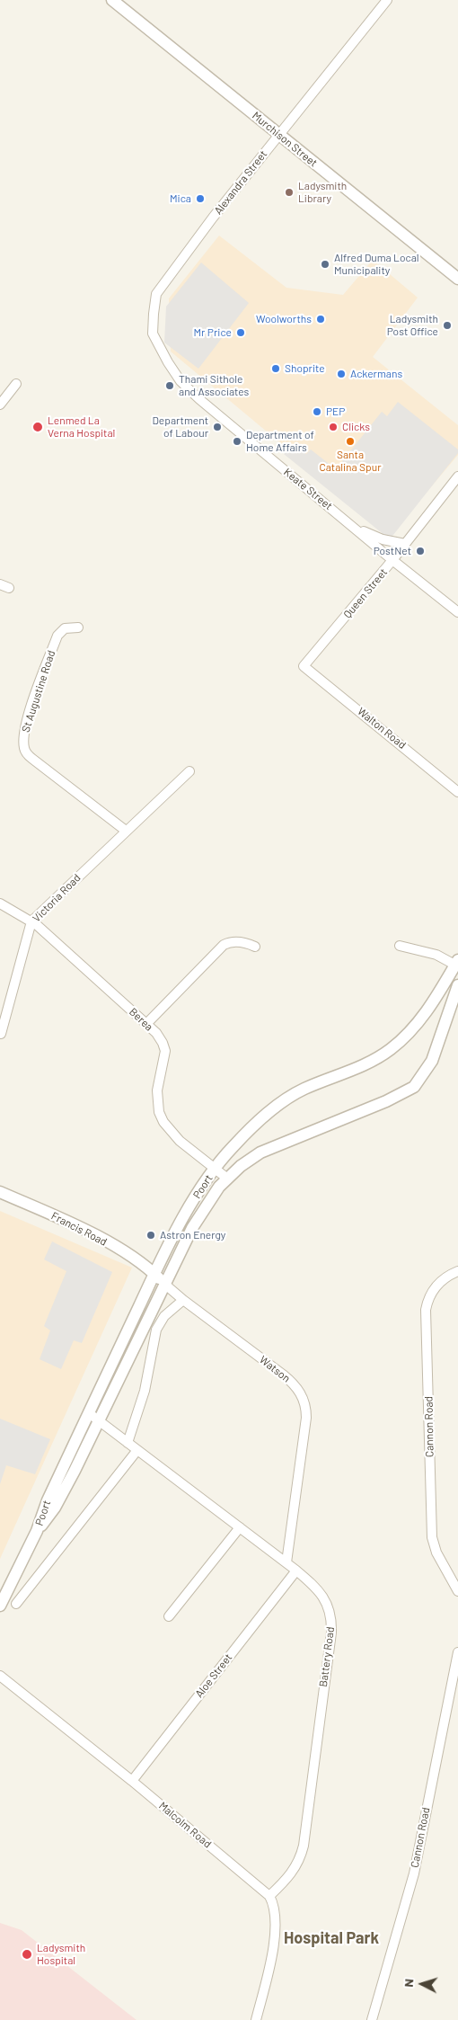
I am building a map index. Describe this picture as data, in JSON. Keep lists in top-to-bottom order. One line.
{"streets":{"street":["Murchison Street","Alexandra Street","Keate Street","Queen Street","St Augustine Road","Walton Road","Victoria Road","Berea","Poort","Francis Road","Watson","Cannon Road","Battery Road","Aloe Street","Malcolm Road"]},"crossings":[["Murchison Street","Alexandra Street"],["Alexandra Street","Keate Street"],["Keate Street","Queen Street"],["Queen Street","Walton Road"],["St Augustine Road","Victoria Road"],["Victoria Road","Berea"],["Berea","Poort"],["Poort","Francis Road"],["Poort","Watson"],["Poort","Battery Road"],["Francis Road","Watson"],["Watson","Battery Road"],["Battery Road","Aloe Street"],["Battery Road","Malcolm Road"],["Aloe Street","Malcolm Road"]],"districts":["Hospital Park"],"places":["Ladysmith Library","Mica","Alfred Duma Local Municipality","Woolworths","Ladysmith Post Office","Mr Price","Shoprite","Ackermans","Thami Sithole and Associates","PEP","Lenmed La Verna Hospital","Department of Labour","Clicks","Department of Home Affairs","Santa Catalina Spur","PostNet","Astron Energy","Ladysmith Hospital"],"north":"left"}
